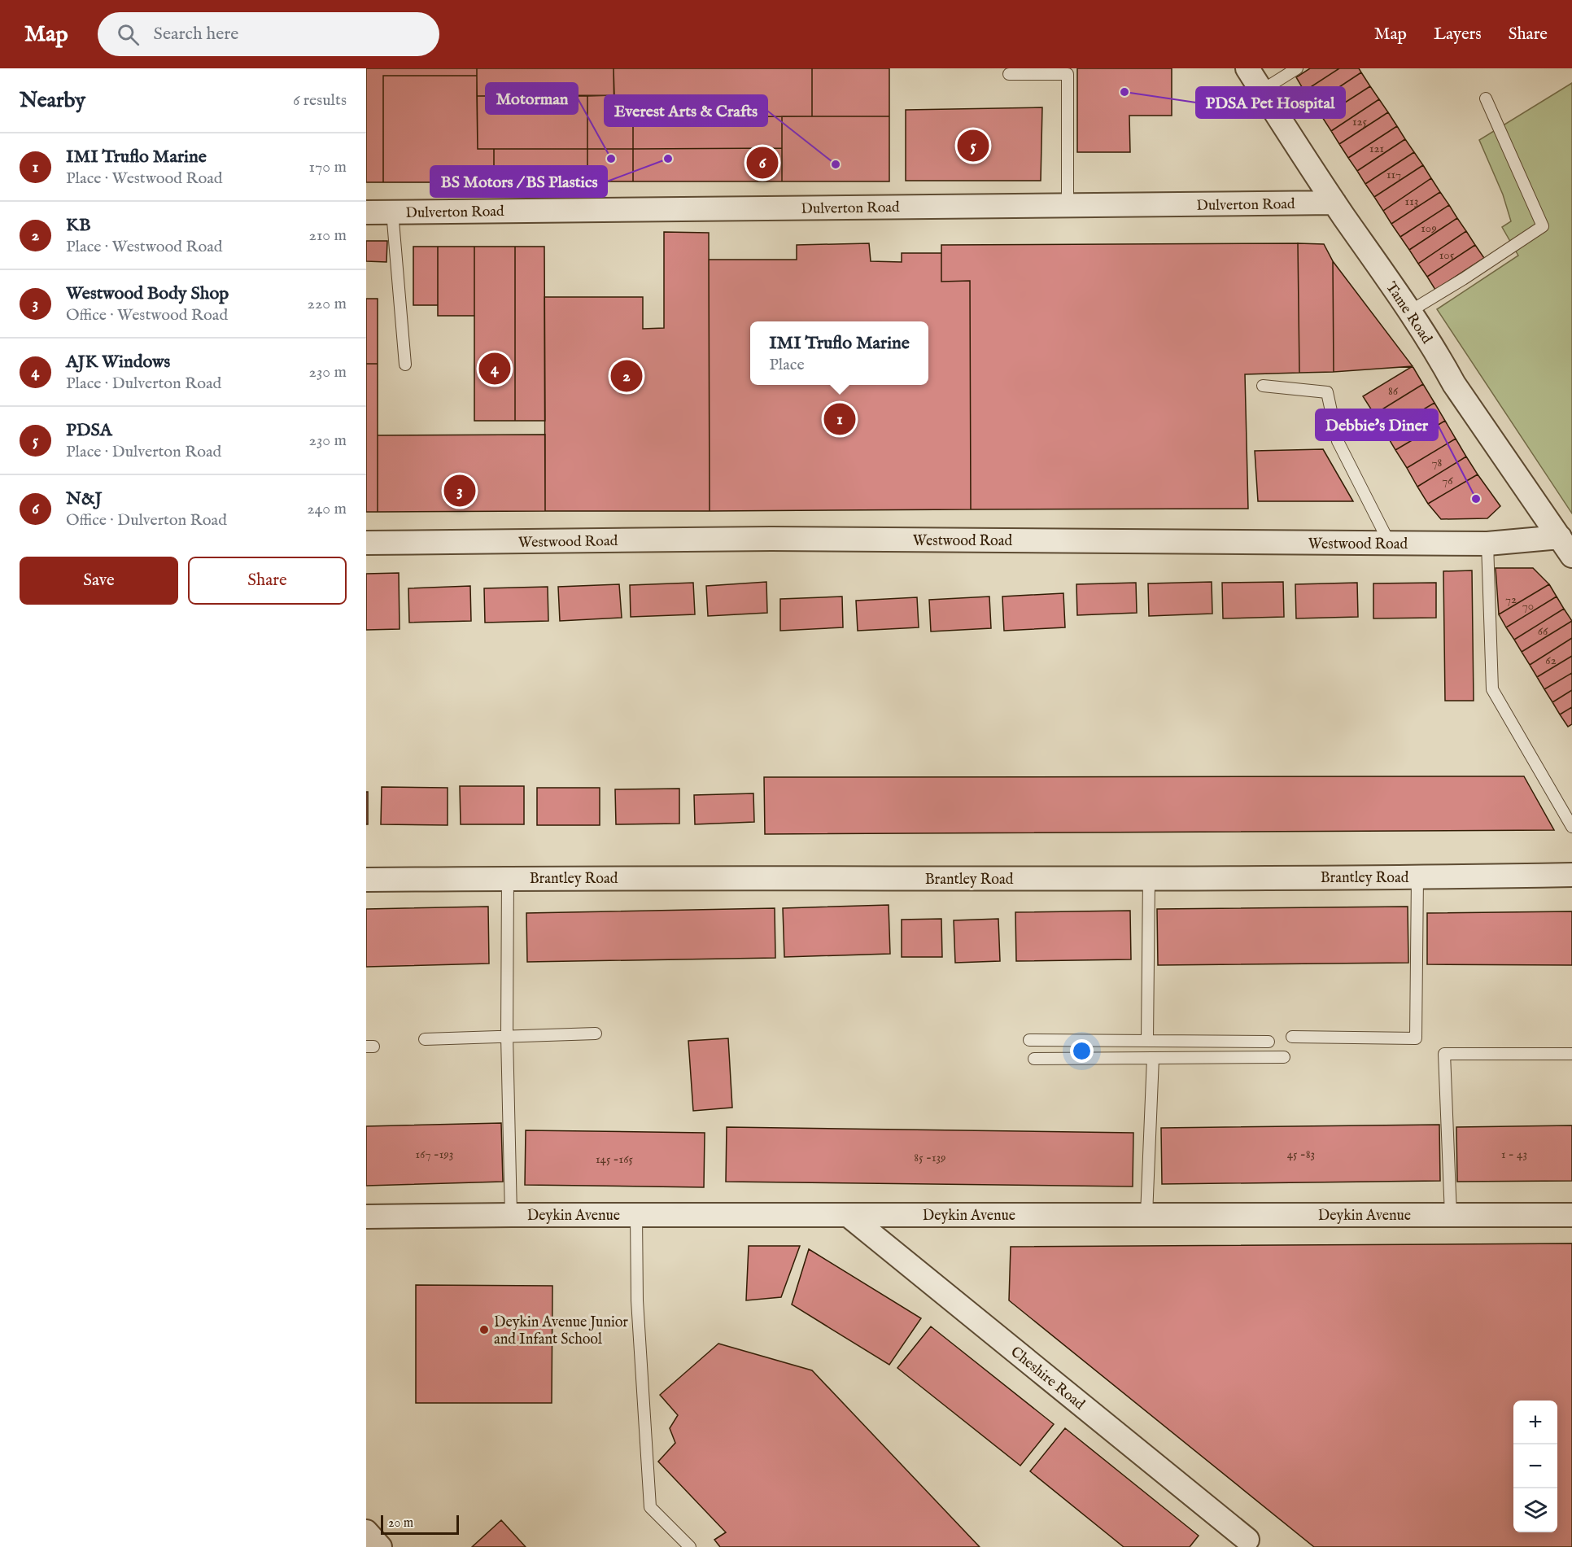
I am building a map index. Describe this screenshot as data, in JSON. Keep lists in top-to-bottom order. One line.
{"streets":{"street":["Dulverton Road","Tame Road","Westwood Road","Brantley Road","Deykin Avenue","Cheshire Road"]},"crossings":[["Dulverton Road","Tame Road"],["Tame Road","Westwood Road"],["Deykin Avenue","Cheshire Road"]],"places":["PDSA Pet Hospital","Motorman","BS Motors / BS Plastics","Everest Arts & Crafts","Debbie's Diner","Deykin Avenue Junior and Infant School"],"house_numbers":["125","121","117","113","109","105","86","78","76","72","70","66","62","167 -193","45 -83","1 - 43","85 -139","145 -165"],"scale_bar":"20 m","page":{"header":"Map","search":"Search here","nav":["Map","Layers","Share"],"heading":["Nearby","6 results"],"pins":["5","6","4","2","1","3"],"list":[{"mark":"1","name":"IMI Truflo Marine","note":"Place · Westwood Road","value":"170 m"},{"mark":"2","name":"KB","note":"Place · Westwood Road","value":"210 m"},{"mark":"3","name":"Westwood Body Shop","note":"Office · Westwood Road","value":"220 m"},{"mark":"4","name":"AJK Windows","note":"Place · Dulverton Road","value":"230 m"},{"mark":"5","name":"PDSA","note":"Place · Dulverton Road","value":"230 m"},{"mark":"6","name":"N&J","note":"Office · Dulverton Road","value":"240 m"}],"popup":["IMI Truflo Marine","Place"],"buttons":["Save","Share"],"map_buttons":["+","−"],"scale":"20 m"}}
